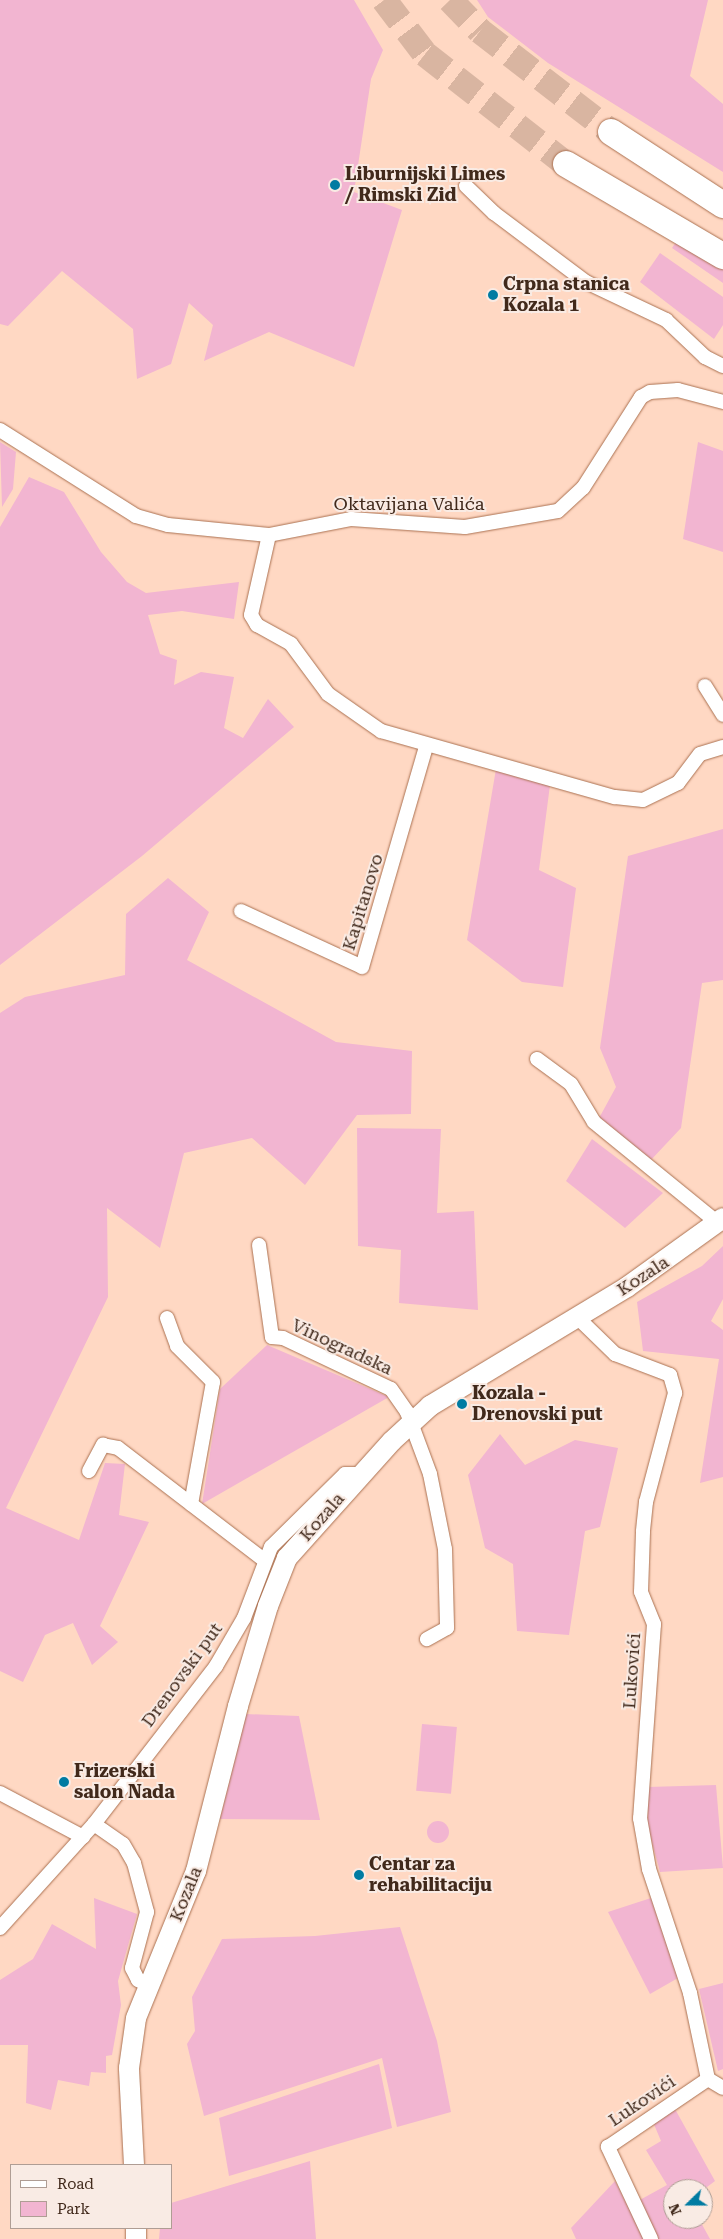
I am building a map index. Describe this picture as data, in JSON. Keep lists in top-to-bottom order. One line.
{"streets":{"main road":["Kozala"],"street":["Oktavijana Valića","Kapitanovo","Vinogradska","Lukovići","Drenovski put"]},"crossings":[["Kozala","Vinogradska"],["Kozala","Lukovići"],["Kozala","Drenovski put"]],"places":["Liburnijski Limes / Rimski Zid","Crpna stanica Kozala 1","Kozala - Drenovski put","Frizerski salon Nada","Centar za rehabilitaciju"],"legend":["Road","Park"],"north":"left"}
